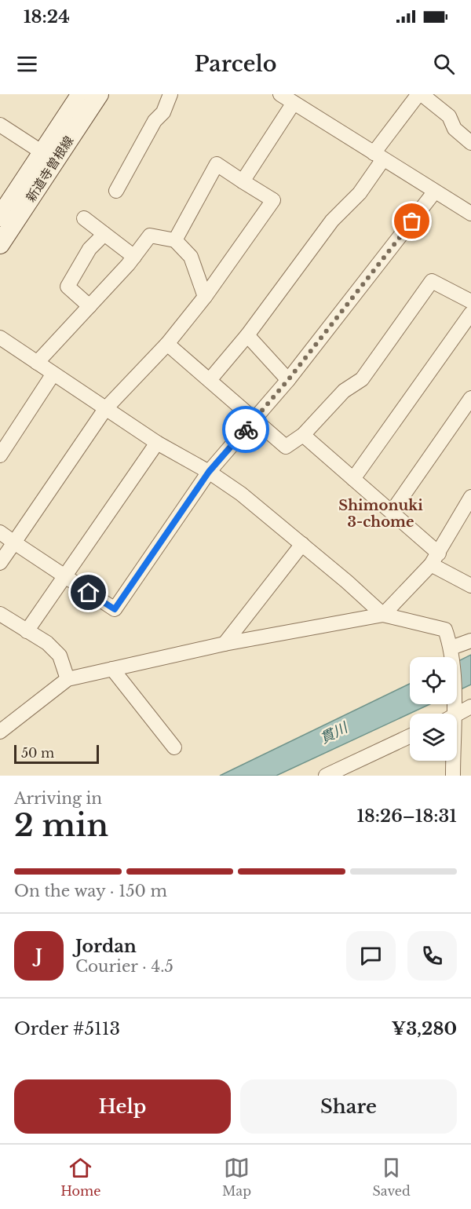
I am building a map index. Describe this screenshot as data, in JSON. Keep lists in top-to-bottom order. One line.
{"streets":{"main road":["新道寺曽根線"]},"districts":["Shimonuki 3-chome"],"water":["貫川"],"scale_bar":"50 m","page":{"status":"18:24","header":"Parcelo","scale":"50 m","heading":["2 min","Arriving in","18:26–18:31"],"panel":["Jordan","Courier · 4.5","Order #5113","¥3,280"],"bar":"On the way · 150 m","round":"J","buttons":["Help","Share"],"tabs":["Home","Map","Saved"]}}
